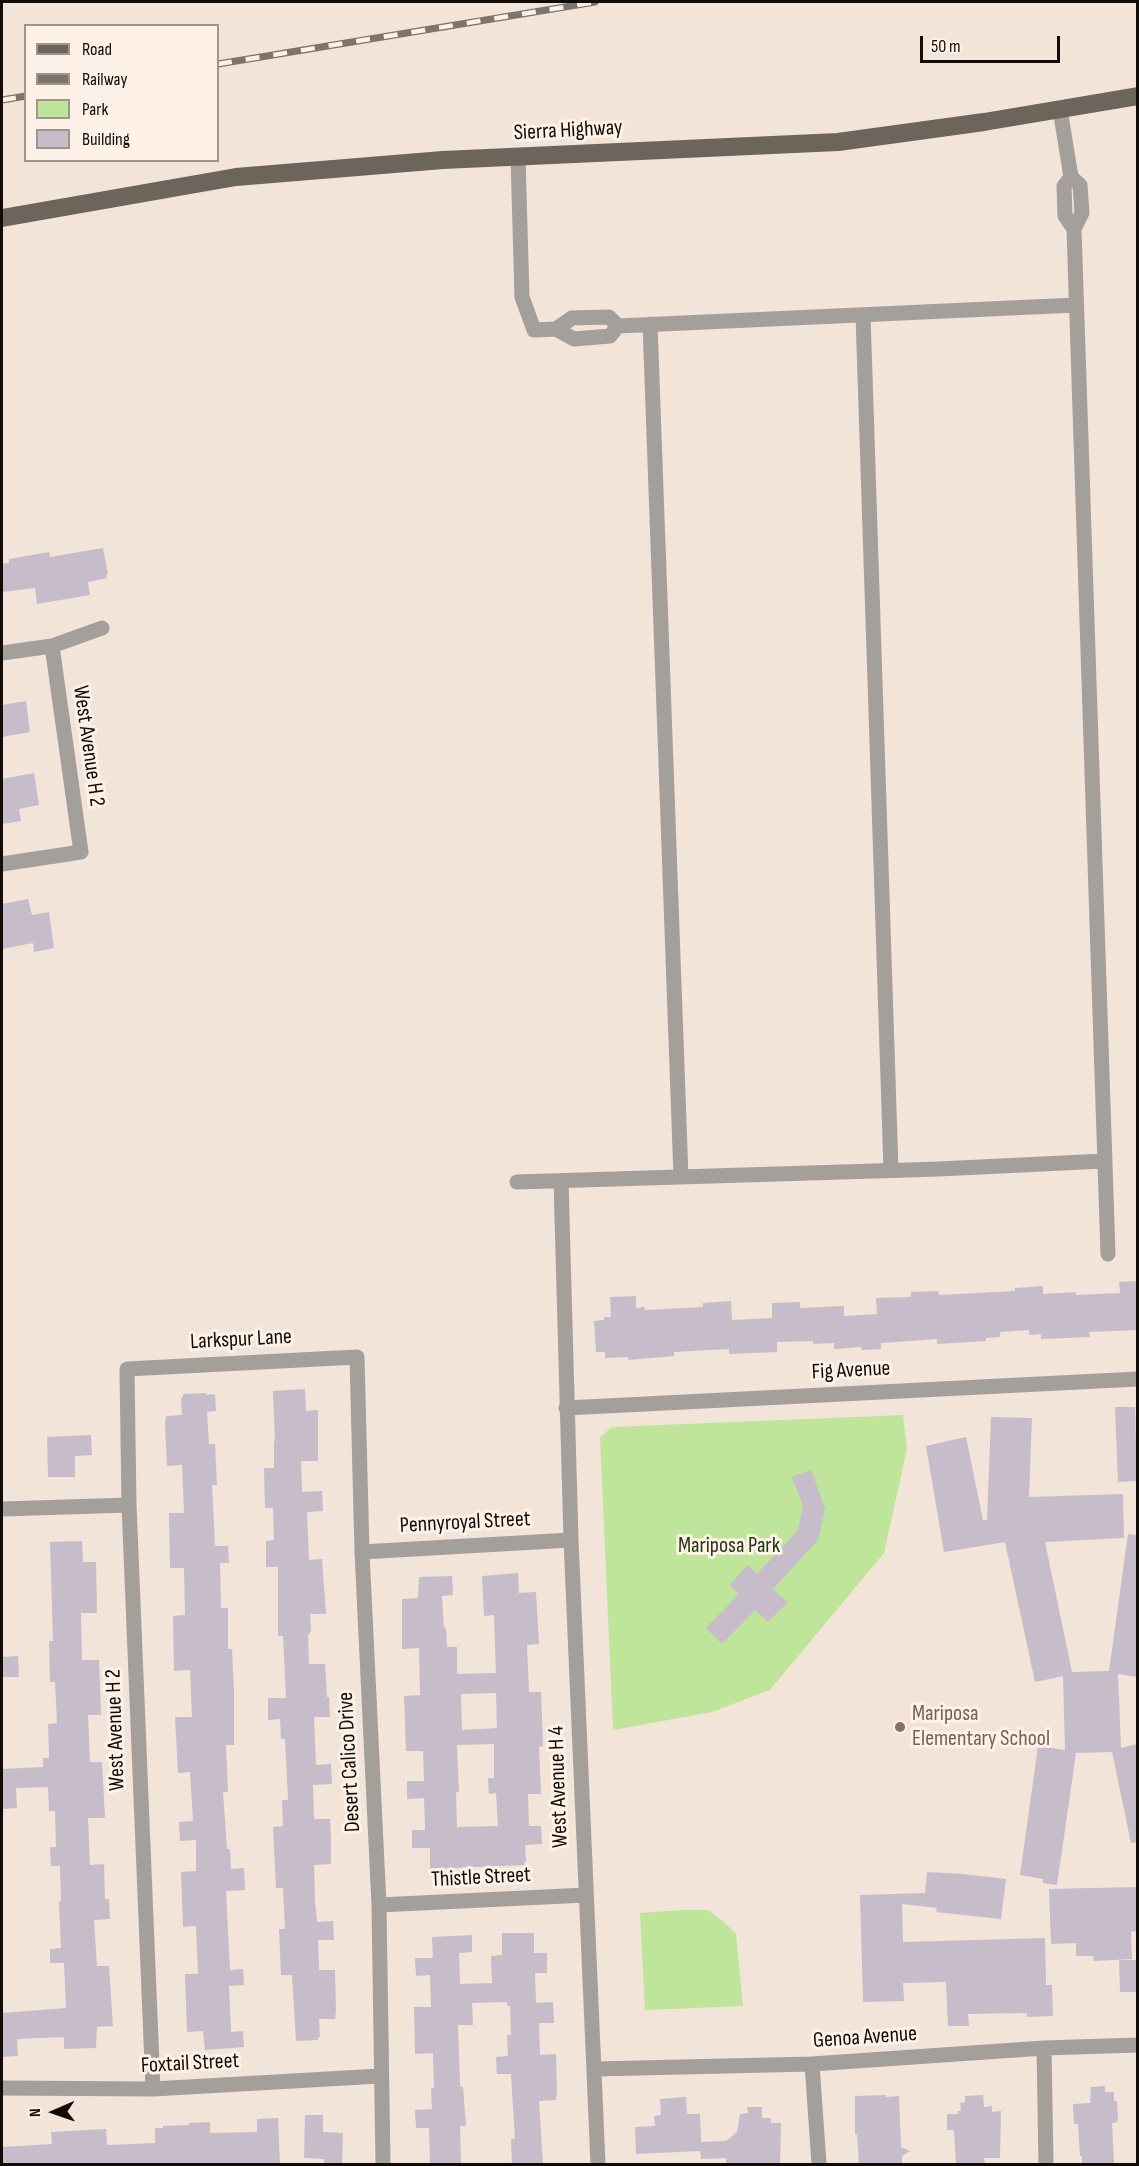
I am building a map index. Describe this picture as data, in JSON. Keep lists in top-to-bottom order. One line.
{"streets":{"main road":["Sierra Highway"],"street":["West Avenue H 2","Larkspur Lane","Fig Avenue","Pennyroyal Street","Desert Calico Drive","West Avenue H 4","Thistle Street","Genoa Avenue","Foxtail Street"]},"crossings":[["West Avenue H 2","Larkspur Lane"],["West Avenue H 2","Foxtail Street"],["Larkspur Lane","Desert Calico Drive"],["Fig Avenue","West Avenue H 4"],["Pennyroyal Street","Desert Calico Drive"],["Pennyroyal Street","West Avenue H 4"],["Desert Calico Drive","Thistle Street"],["Desert Calico Drive","Foxtail Street"],["West Avenue H 4","Thistle Street"],["West Avenue H 4","Genoa Avenue"]],"parks":["Mariposa Park"],"places":["Mariposa Elementary School"],"legend":["Road","Railway","Park","Building"],"scale_bar":"50 m","north":"left"}
